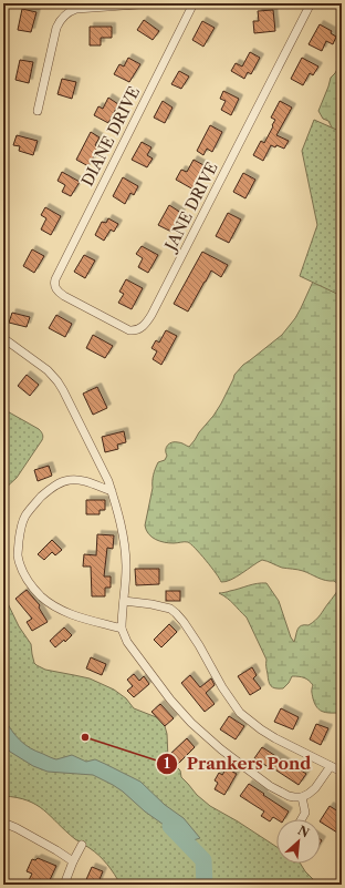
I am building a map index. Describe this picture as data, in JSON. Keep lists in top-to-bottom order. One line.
{"streets":{"street":["DIANE DRIVE","JANE DRIVE"]},"crossings":[["DIANE DRIVE","JANE DRIVE"]],"places":["Prankers Pond"],"north":"top right"}
